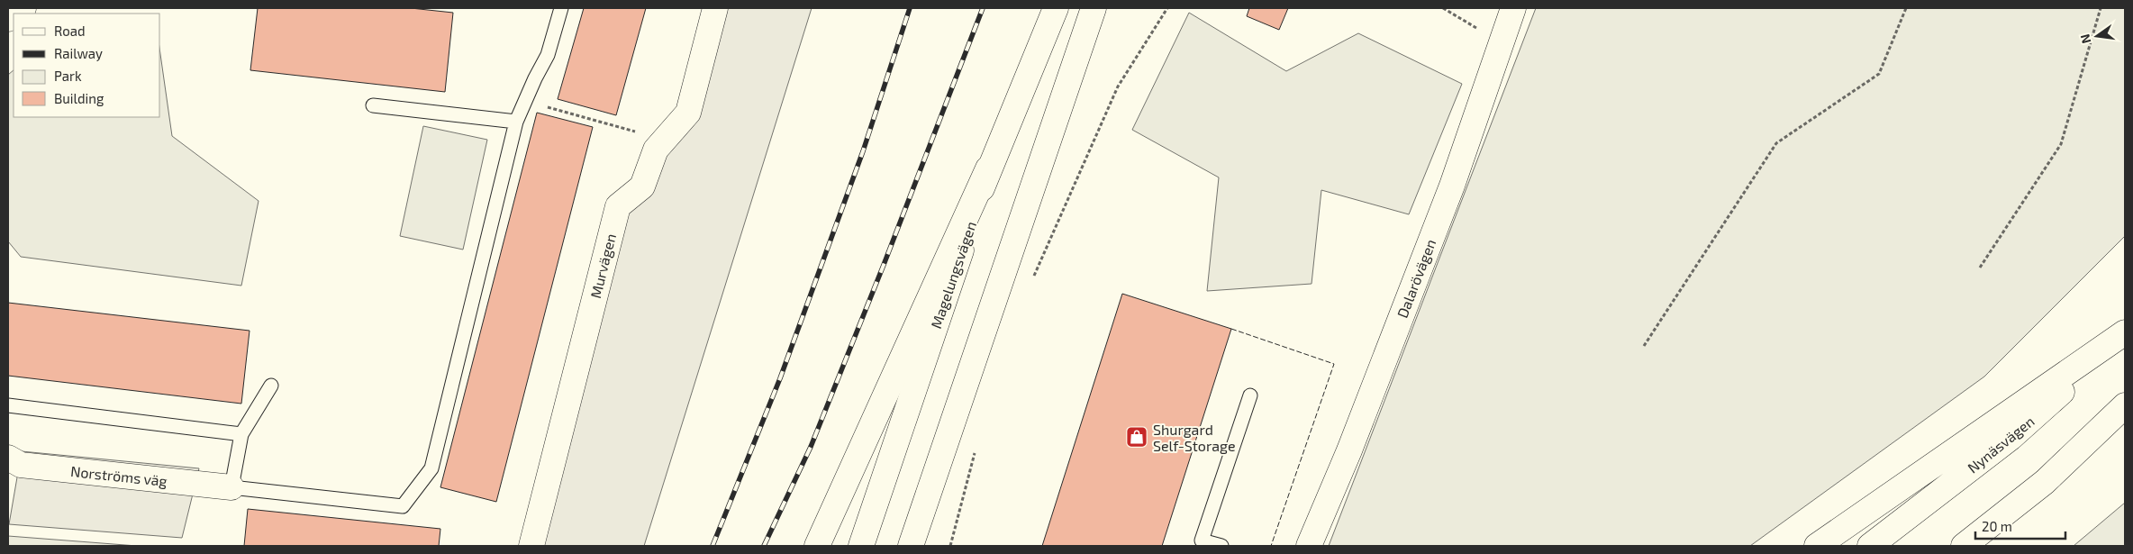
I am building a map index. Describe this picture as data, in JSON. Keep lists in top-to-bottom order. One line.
{"streets":{"main road":["Murvägen","Magelungsvägen","Dalarövägen","Nynäsvägen","Norströms väg"]},"places":{"shop":["Shurgard Self-Storage"]},"legend":["Road","Railway","Park","Building"],"scale_bar":"20 m","north":"left"}
